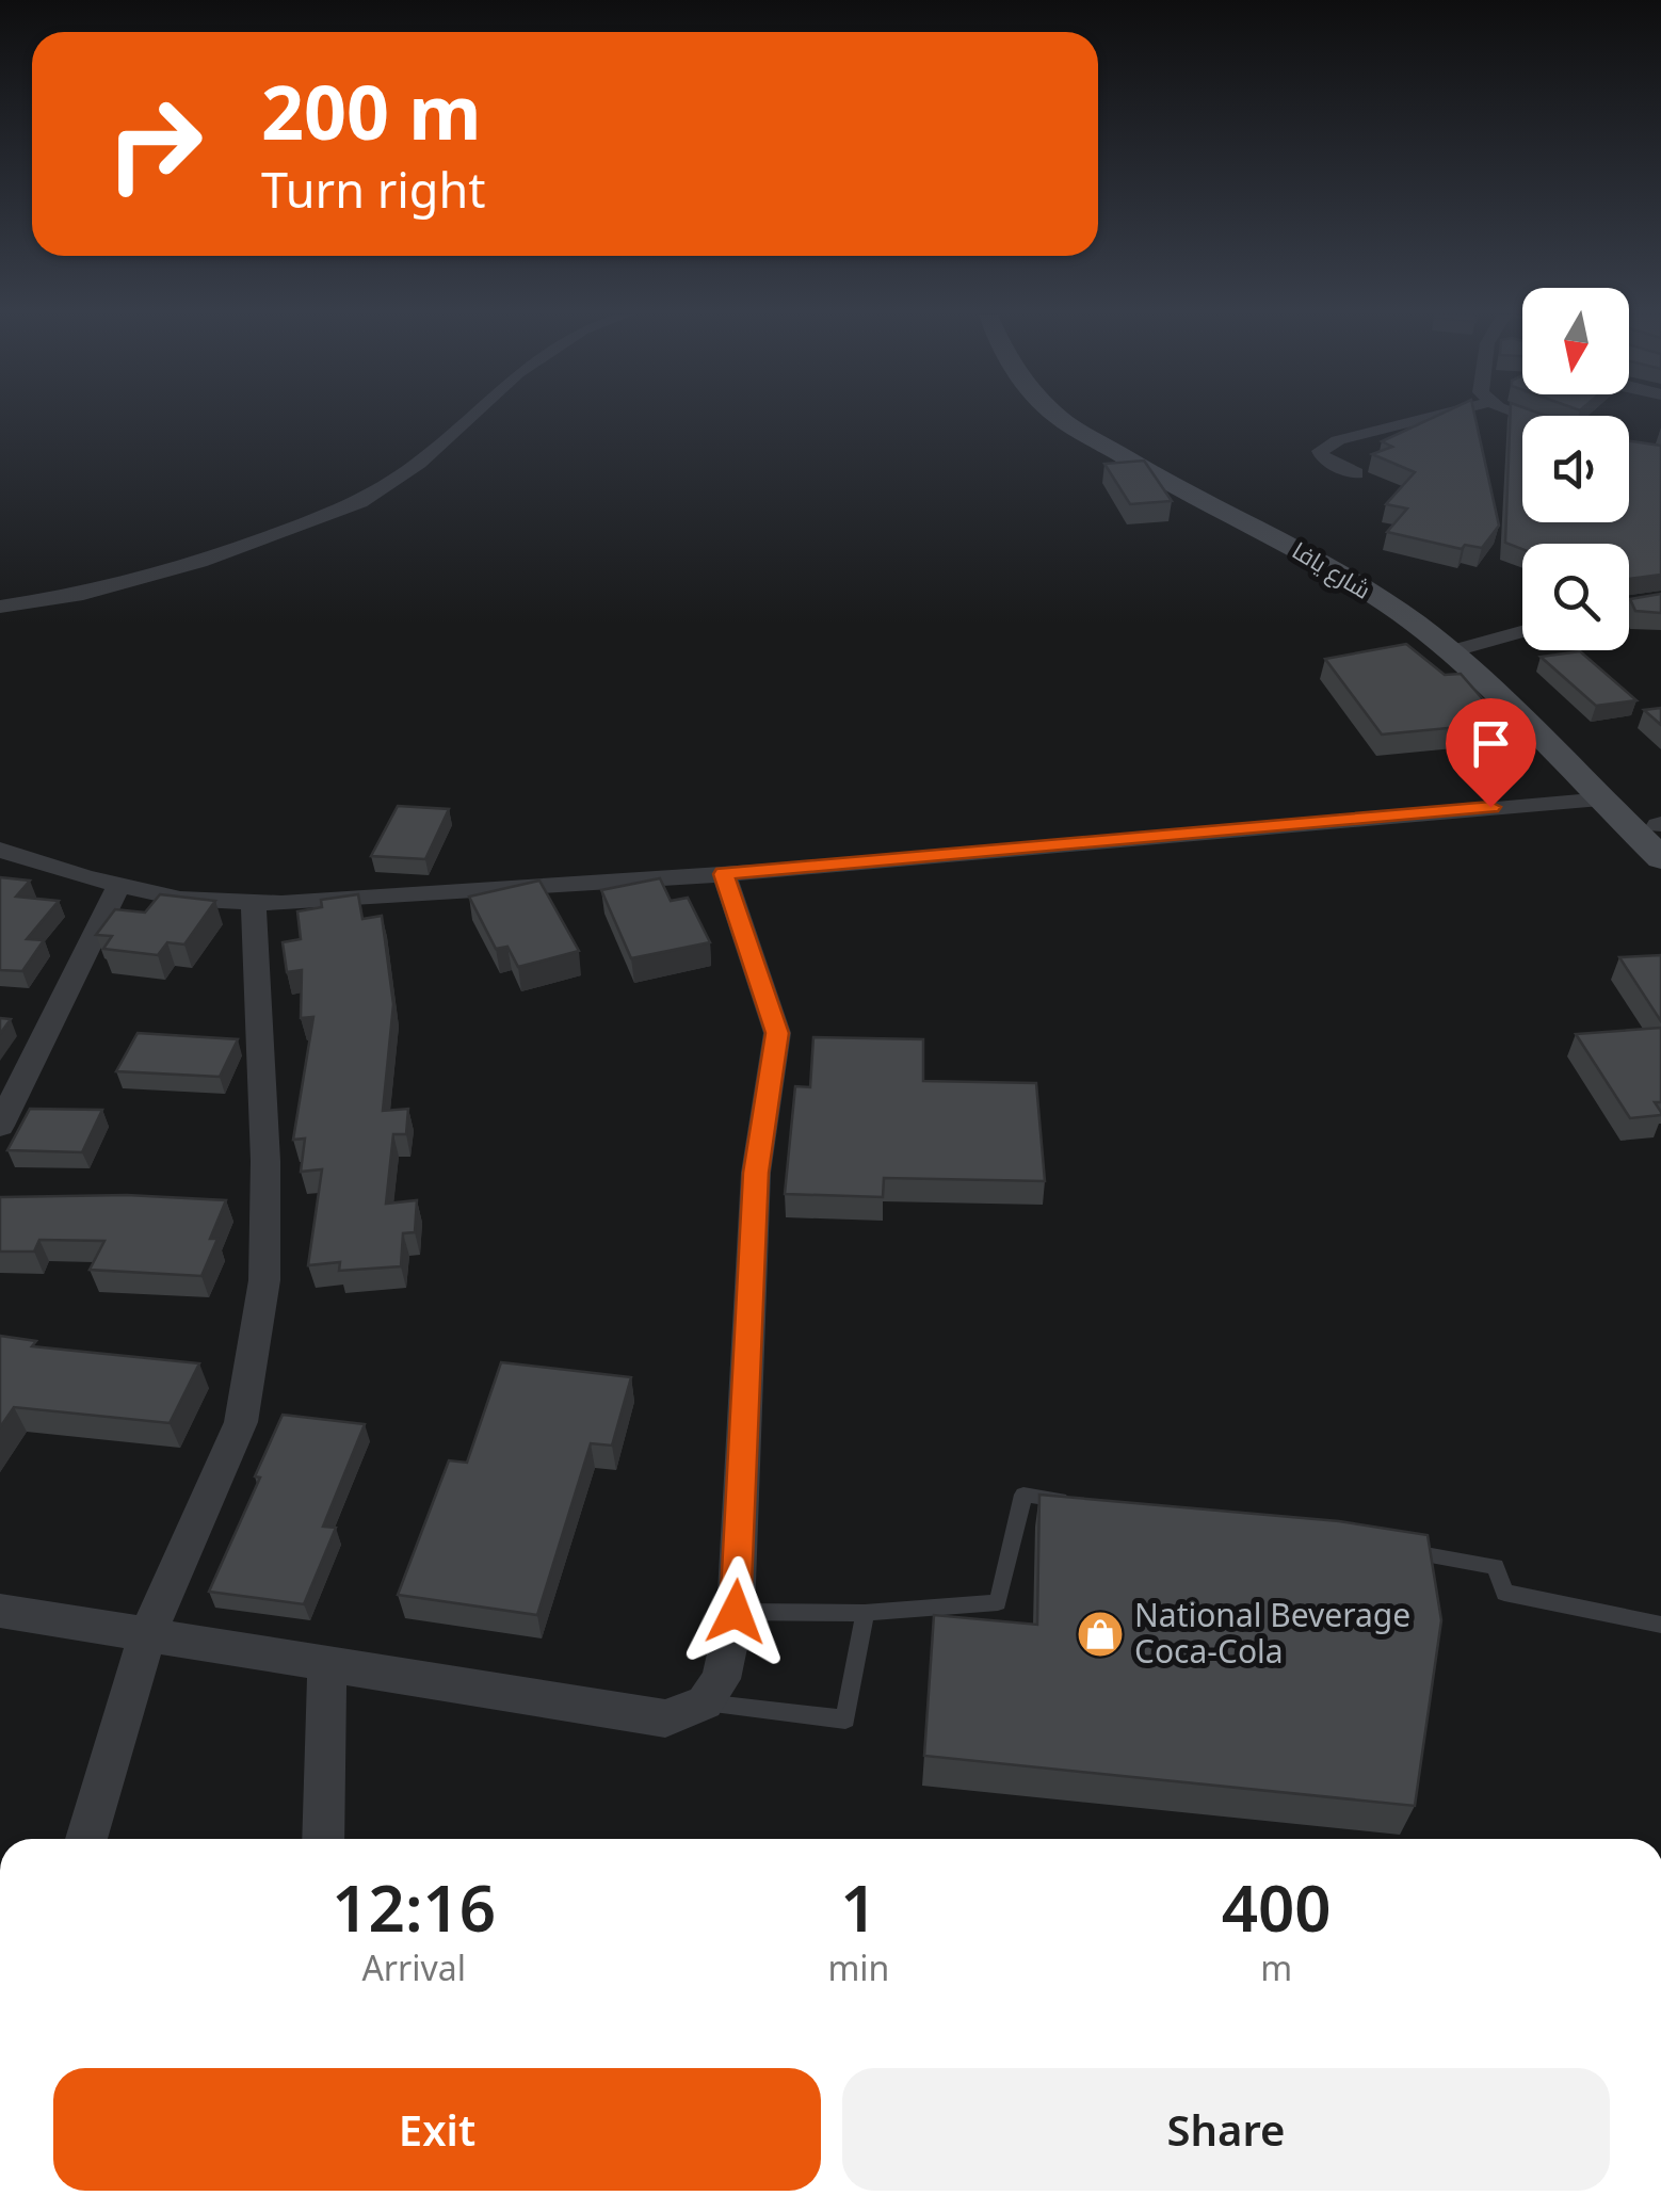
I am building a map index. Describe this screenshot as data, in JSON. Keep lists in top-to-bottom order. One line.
{"streets":{"street":["شارع يافا"]},"places":{"shop":["National Beverage Coca-Cola"]},"north":"bottom","page":{"turn":["200 m","Turn right"],"eta":["12:16","Arrival","1","min","400","m"],"buttons":["Exit","Share"]}}
